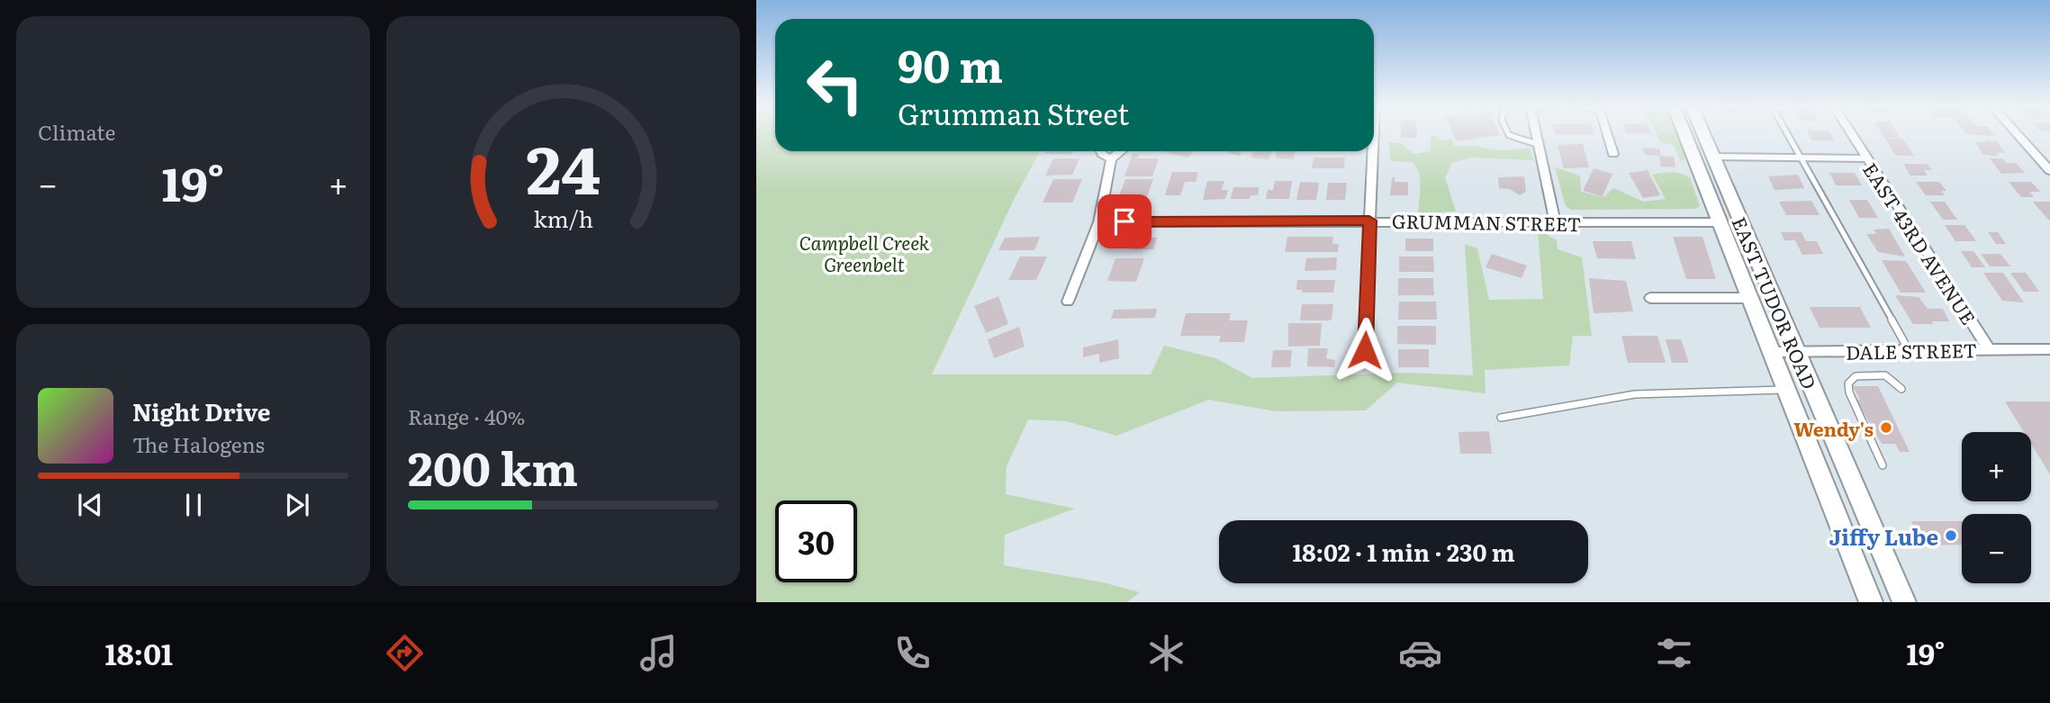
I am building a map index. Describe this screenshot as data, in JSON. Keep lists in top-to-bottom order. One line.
{"streets":{"main road":["EAST TUDOR ROAD"],"street":["GRUMMAN STREET","EAST 43RD AVENUE","DALE STREET"]},"crossings":[["GRUMMAN STREET","EAST TUDOR ROAD"],["EAST 43RD AVENUE","DALE STREET"],["EAST TUDOR ROAD","DALE STREET"]],"parks":["Campbell Creek Greenbelt"],"places":["Wendy's","Jiffy Lube"],"page":{"tile":["Climate",["Range · 40%","200 km"]],"turn":["90 m","Grumman Street"],"heat":["−","19°","+"],"song":["Night Drive","The Halogens"],"map_buttons":["+","−"],"limit":"30","trip":"18:02 · 1 min · 230 m","tabs":["18:01","19°"],"gauge":["24","km/h"]}}
